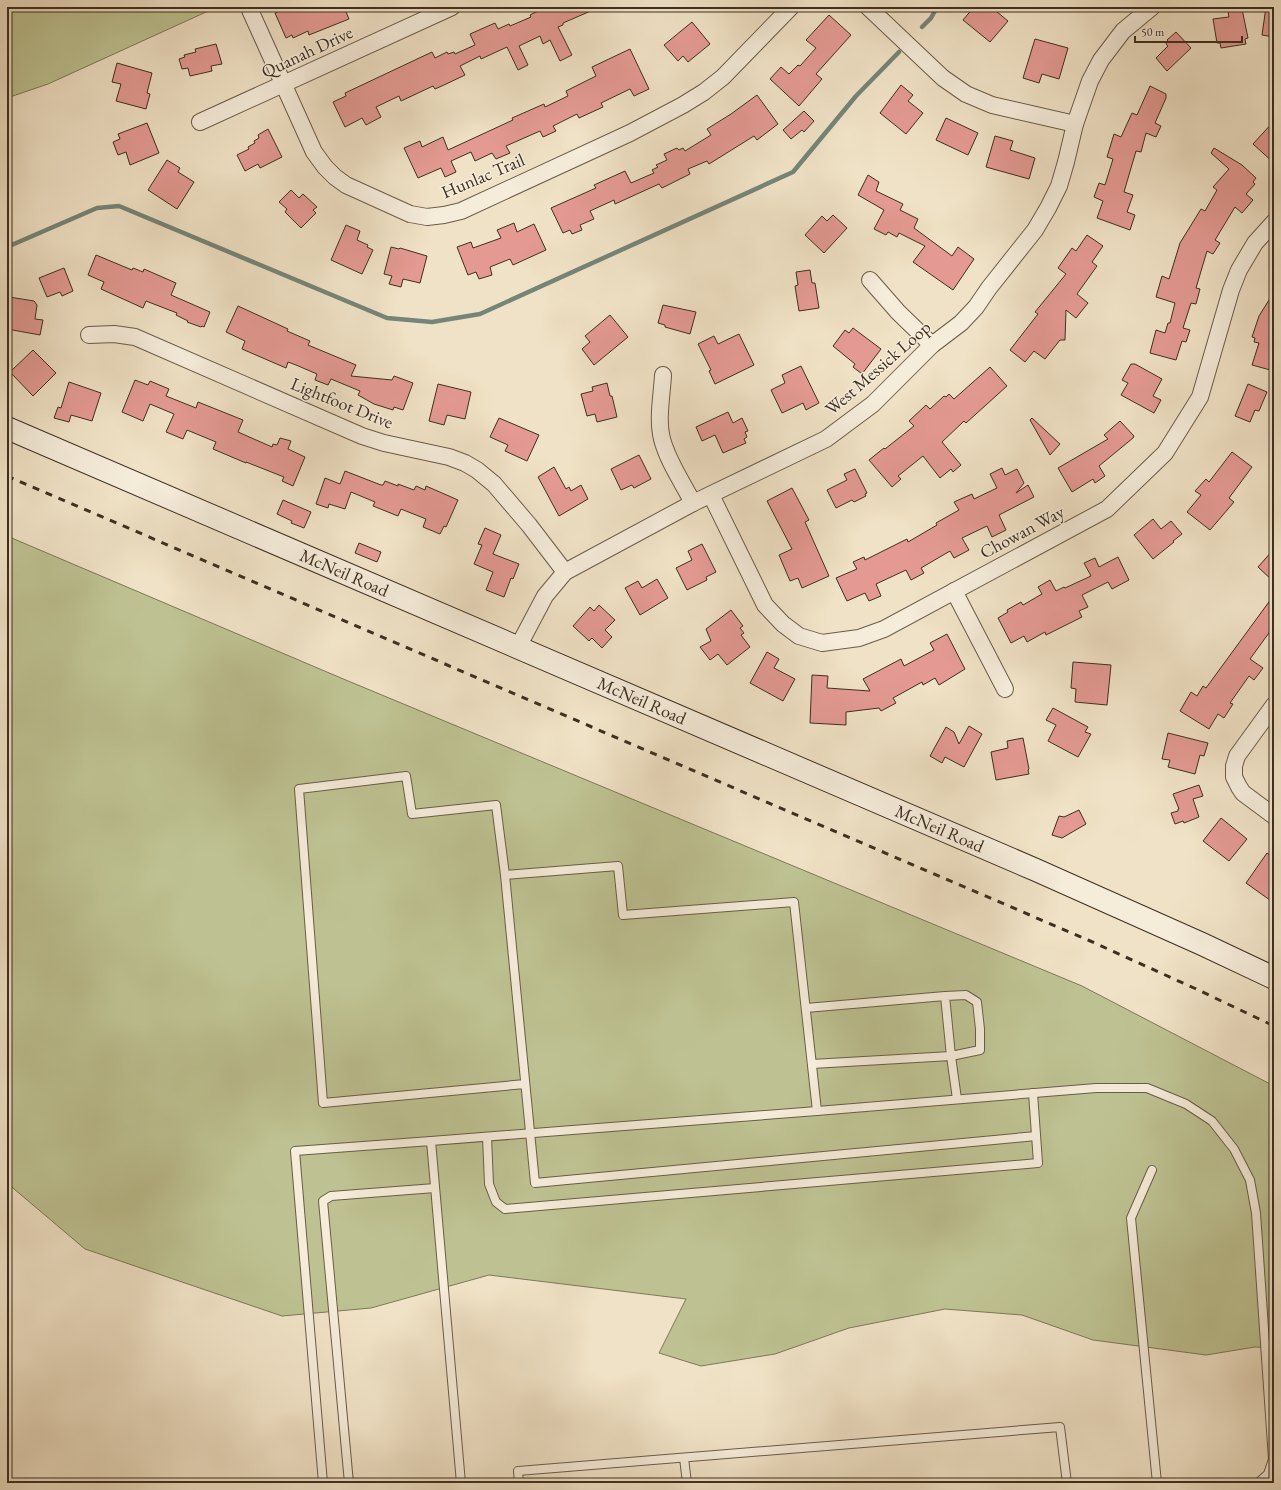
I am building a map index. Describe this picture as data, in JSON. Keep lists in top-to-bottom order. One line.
{"streets":{"main road":["McNeil Road"],"street":["Quanah Drive","Hunlac Trail","West Messick Loop","Lightfoot Drive","Chowan Way"]},"crossings":[["Quanah Drive","Hunlac Trail"],["West Messick Loop","Lightfoot Drive"],["West Messick Loop","Chowan Way"],["West Messick Loop","McNeil Road"]],"scale_bar":"50 m"}
